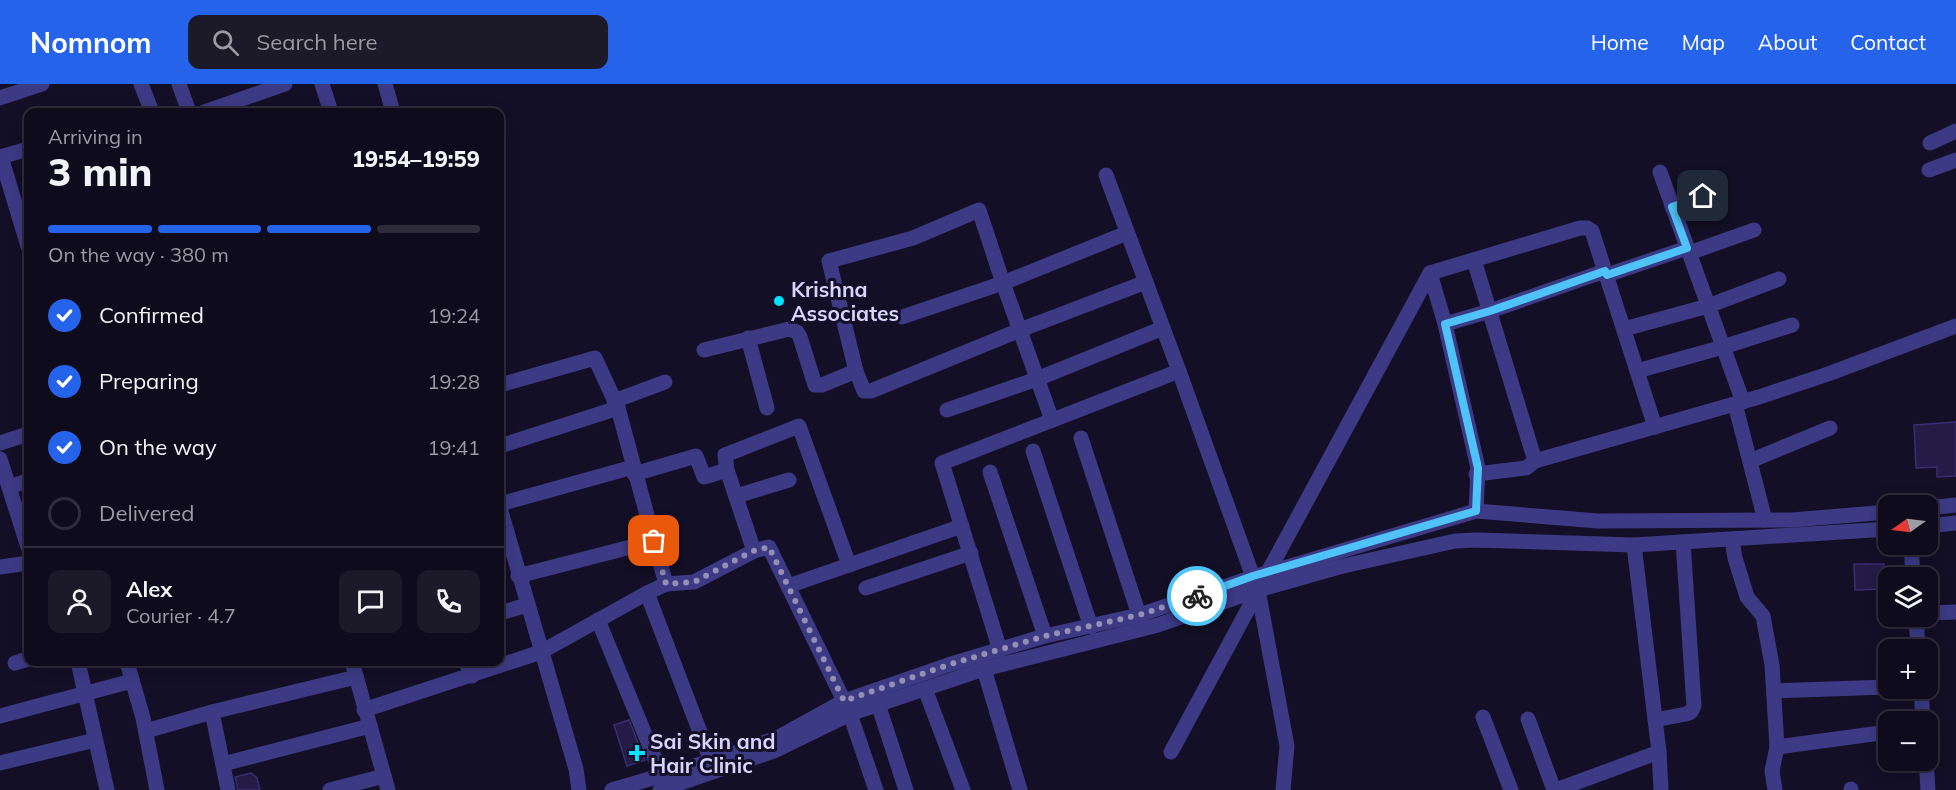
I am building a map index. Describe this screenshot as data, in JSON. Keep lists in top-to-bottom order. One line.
{"places":{"other":["Krishna Associates"],"health":["Sai Skin and Hair Clinic"]},"north":"left","page":{"header":"Nomnom","search":"Search here","nav":["Home","Map","About","Contact"],"heading":["3 min","Arriving in","19:54–19:59"],"panel":["Alex","Courier · 4.7"],"bar":"On the way · 380 m","list":[["Confirmed","19:24"],["Preparing","19:28"],["On the way","19:41"],"Delivered"],"map_buttons":["+","−"]}}
